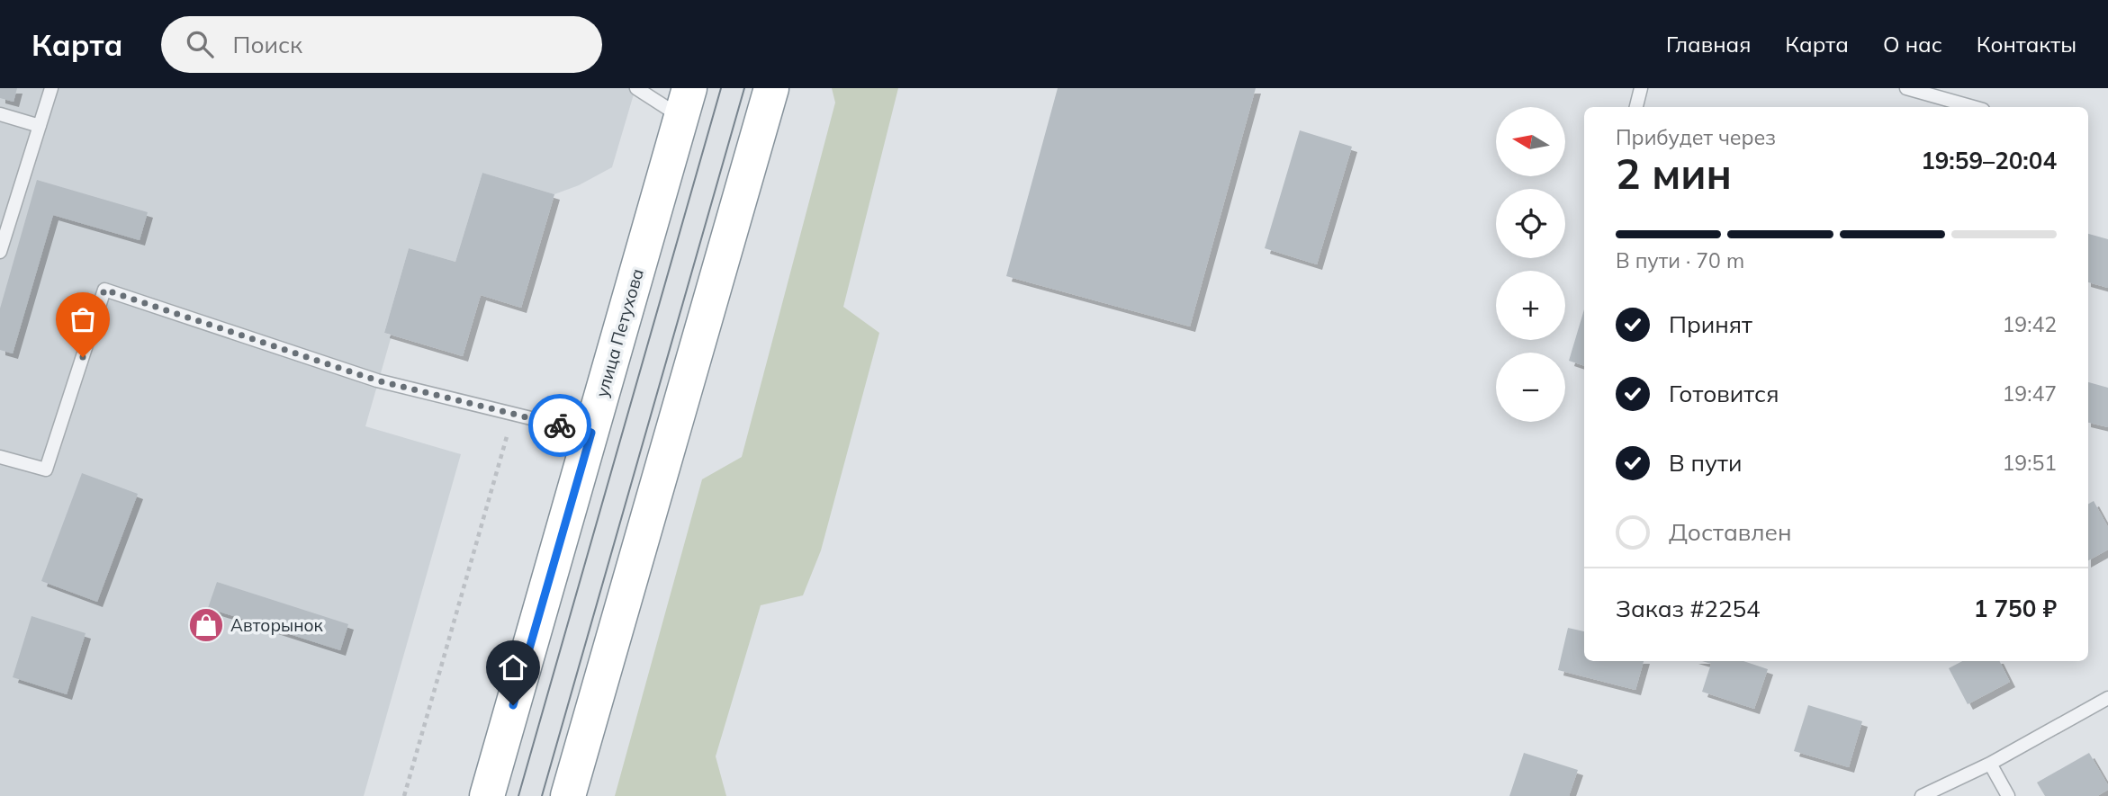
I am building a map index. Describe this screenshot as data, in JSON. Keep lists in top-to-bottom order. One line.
{"streets":{"highway":["улица Петухова"]},"places":{"shop":["Авторынок"]},"north":"left","page":{"header":"Карта","search":"Поиск","nav":["Главная","Карта","О нас","Контакты"],"map_buttons":["+","−"],"heading":["2 мин","Прибудет через","19:59–20:04"],"panel":["Заказ #2254","1 750 ₽"],"bar":"В пути · 70 m","list":[["Принят","19:42"],["Готовится","19:47"],["В пути","19:51"],"Доставлен"]}}
